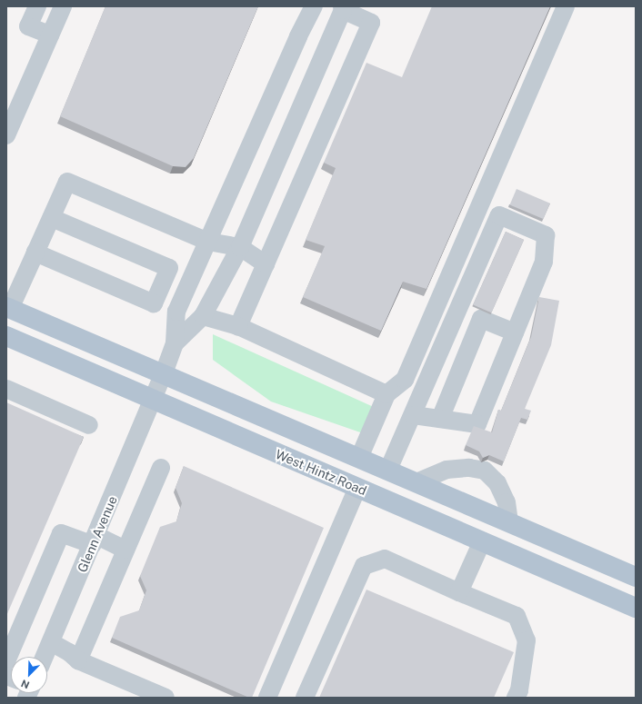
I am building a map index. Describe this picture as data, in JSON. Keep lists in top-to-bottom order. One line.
{"streets":{"main road":["West Hintz Road"],"street":["Glenn Avenue"]},"crossings":[["West Hintz Road","Glenn Avenue"]],"north":"bottom left"}
